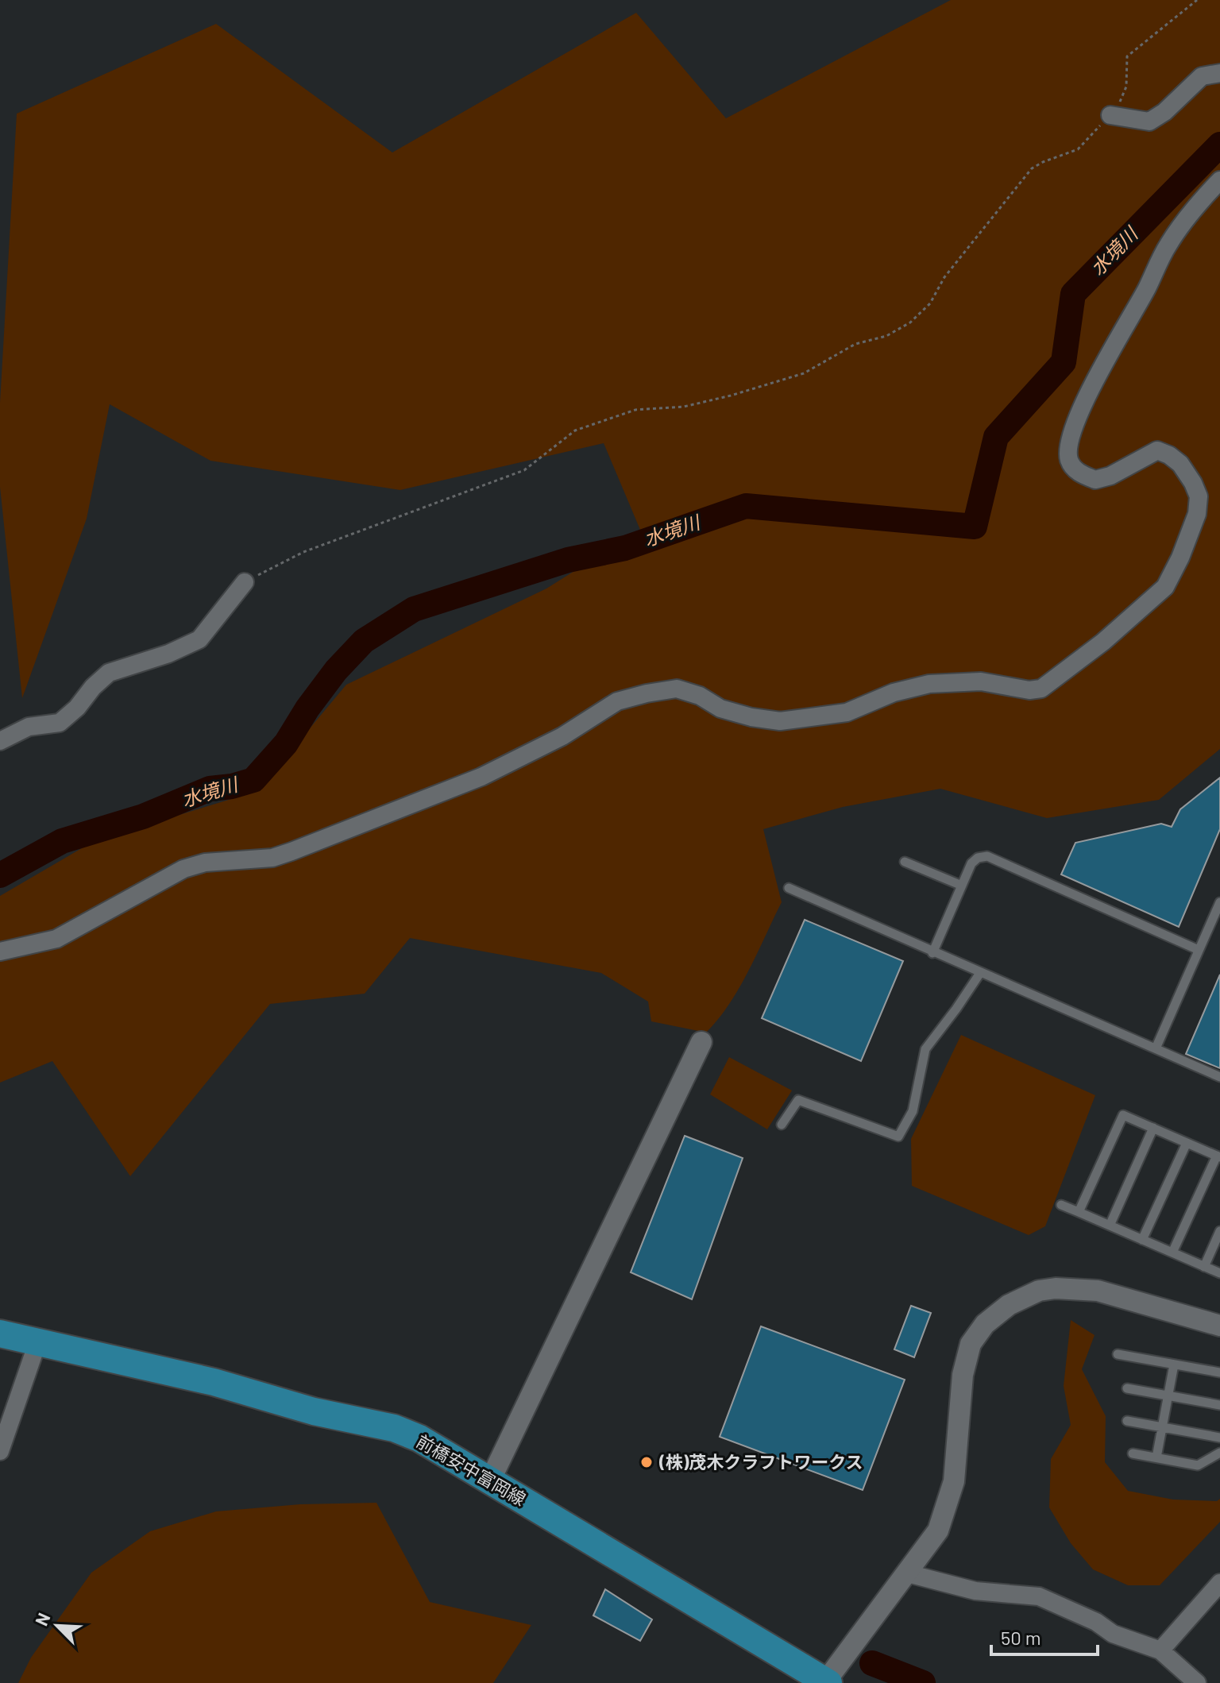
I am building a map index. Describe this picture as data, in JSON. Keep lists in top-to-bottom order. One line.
{"streets":{"main road":["前橋安中富岡線"]},"water":["水境川"],"places":["(株)茂木クラフトワークス"],"scale_bar":"50 m","north":"top left"}
